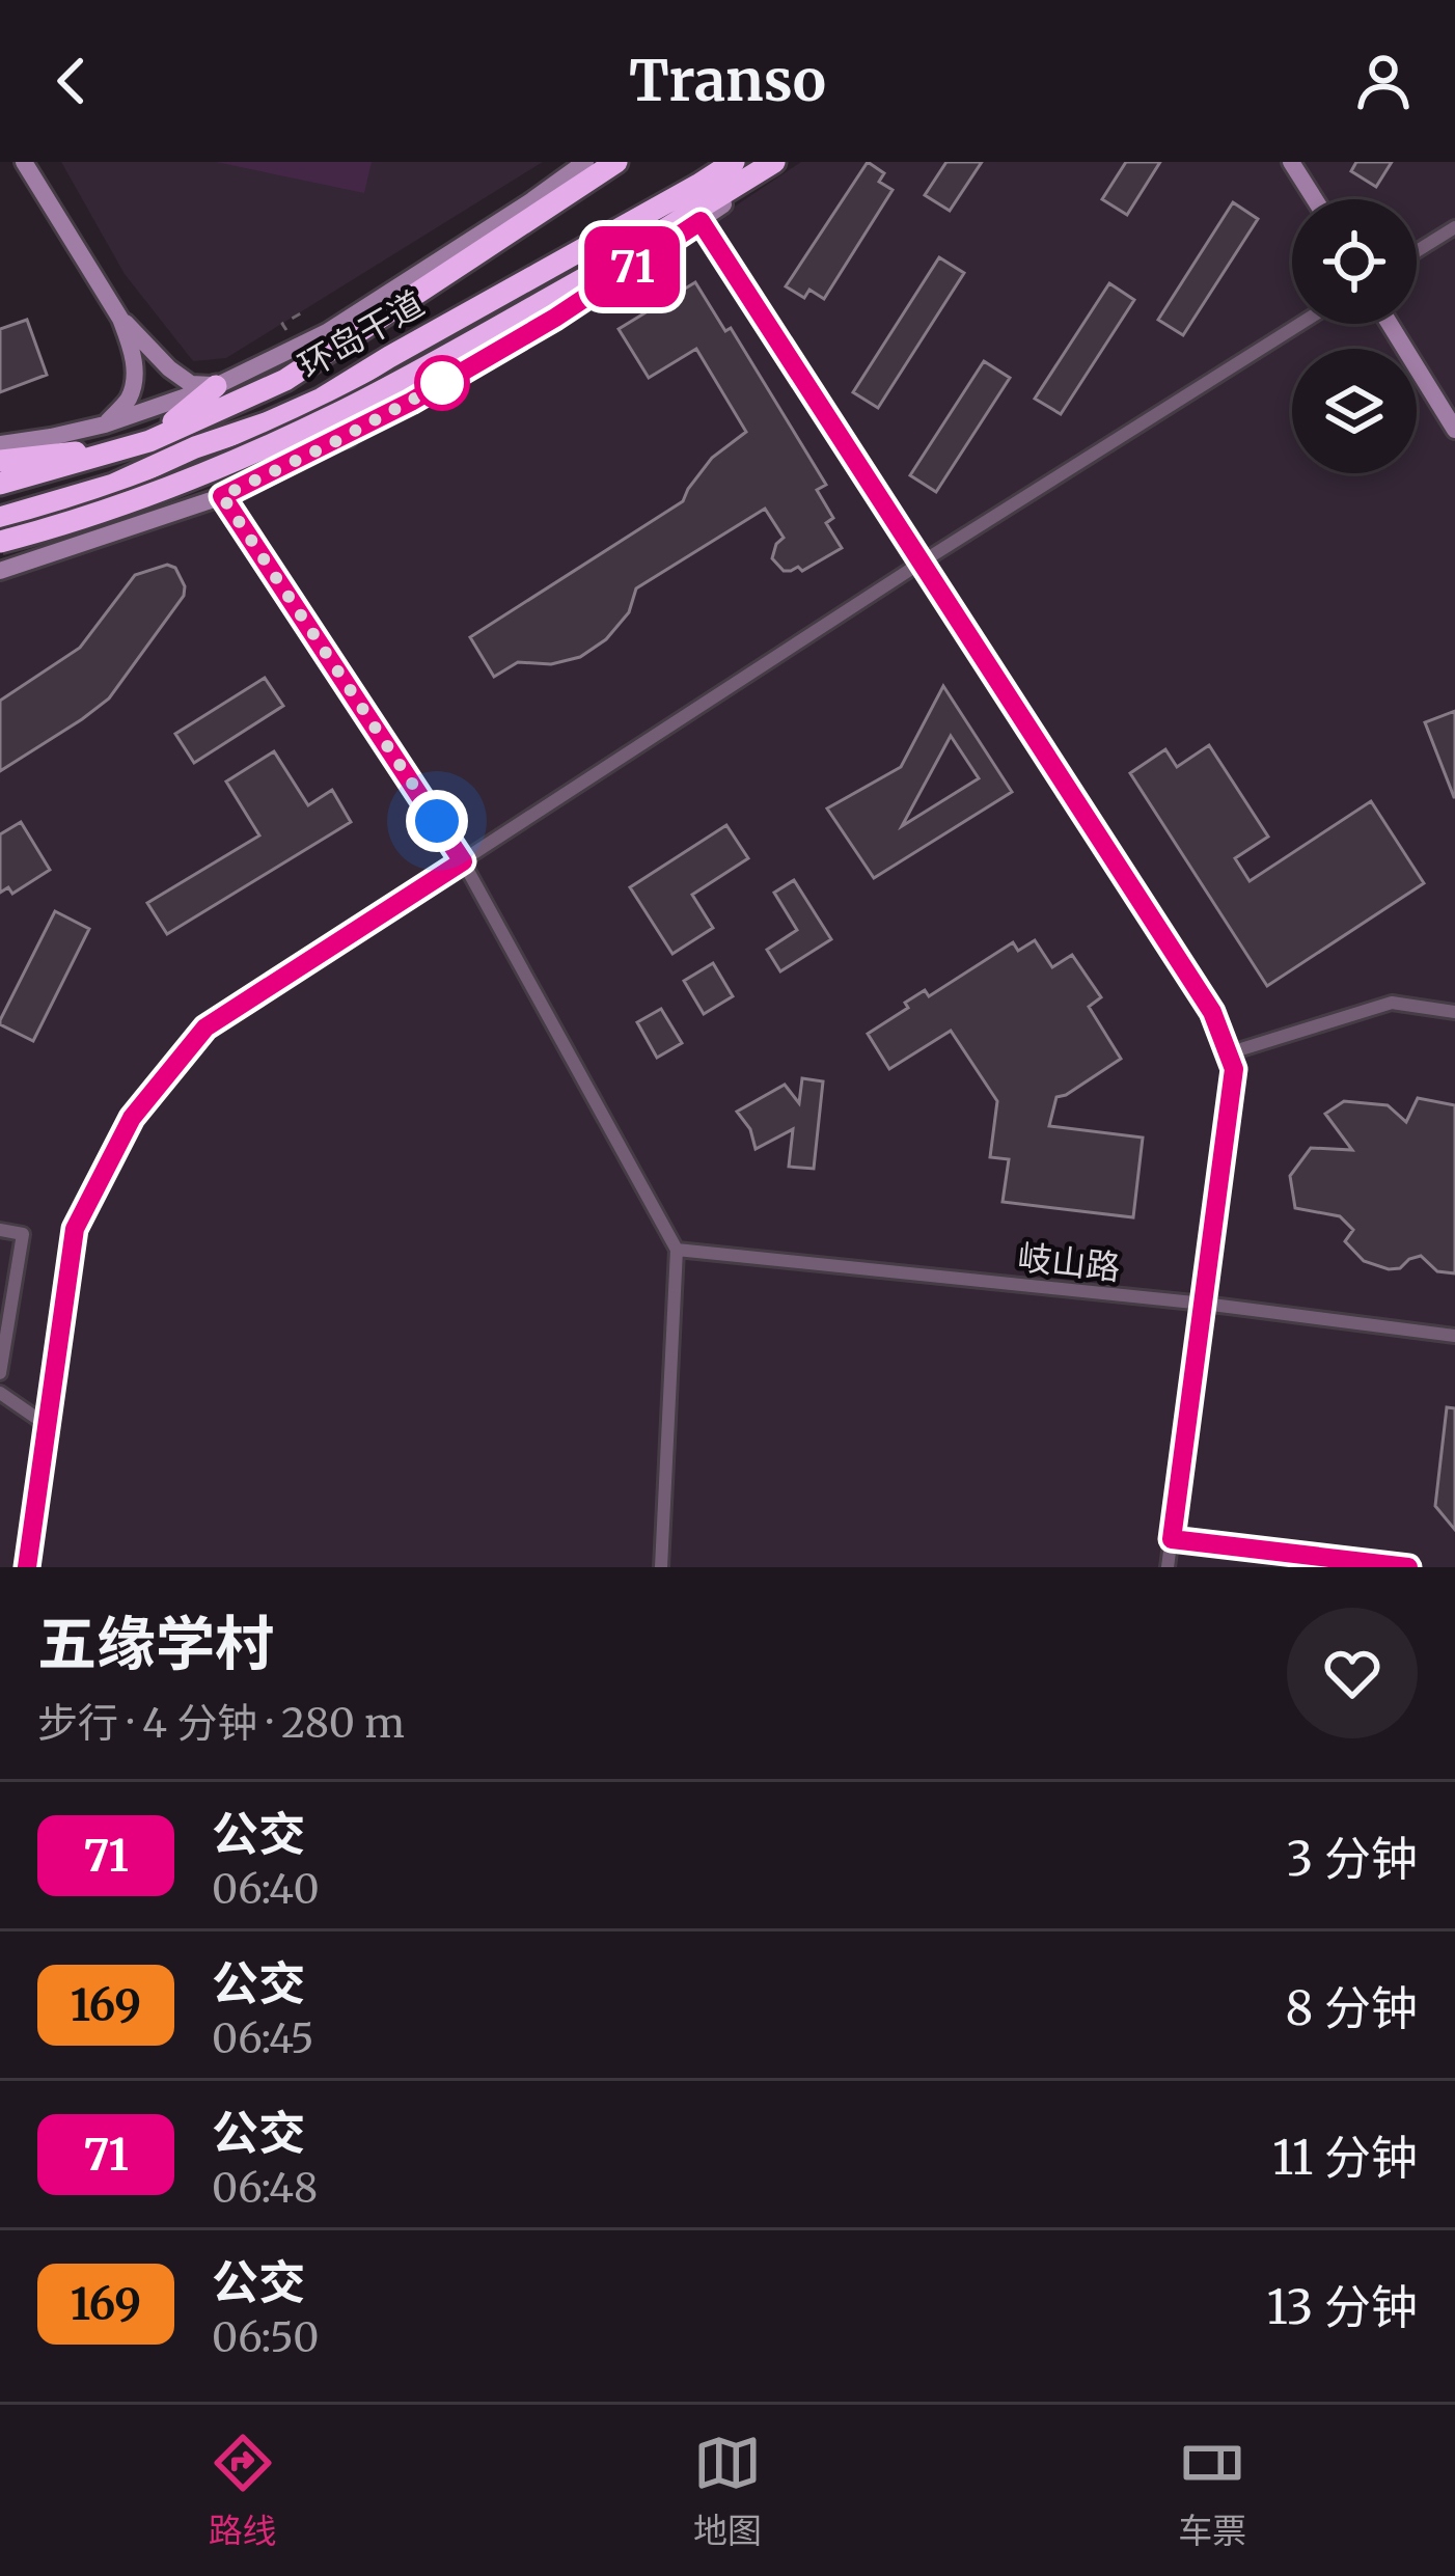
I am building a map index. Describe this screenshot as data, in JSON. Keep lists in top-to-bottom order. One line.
{"streets":{"highway":["环岛干道"],"street":["岐山路"]},"lines":["bus line 71"],"page":{"header":"Transo","on_map":"71","heading":["五缘学村","步行 · 4 分钟 · 280 m"],"list":[{"mark":"71","name":"公交","note":"06:40","value":"3 分钟"},{"mark":"169","name":"公交","note":"06:45","value":"8 分钟"},{"mark":"71","name":"公交","note":"06:48","value":"11 分钟"},{"mark":"169","name":"公交","note":"06:50","value":"13 分钟"}],"tabs":["路线","地图","车票"]}}
